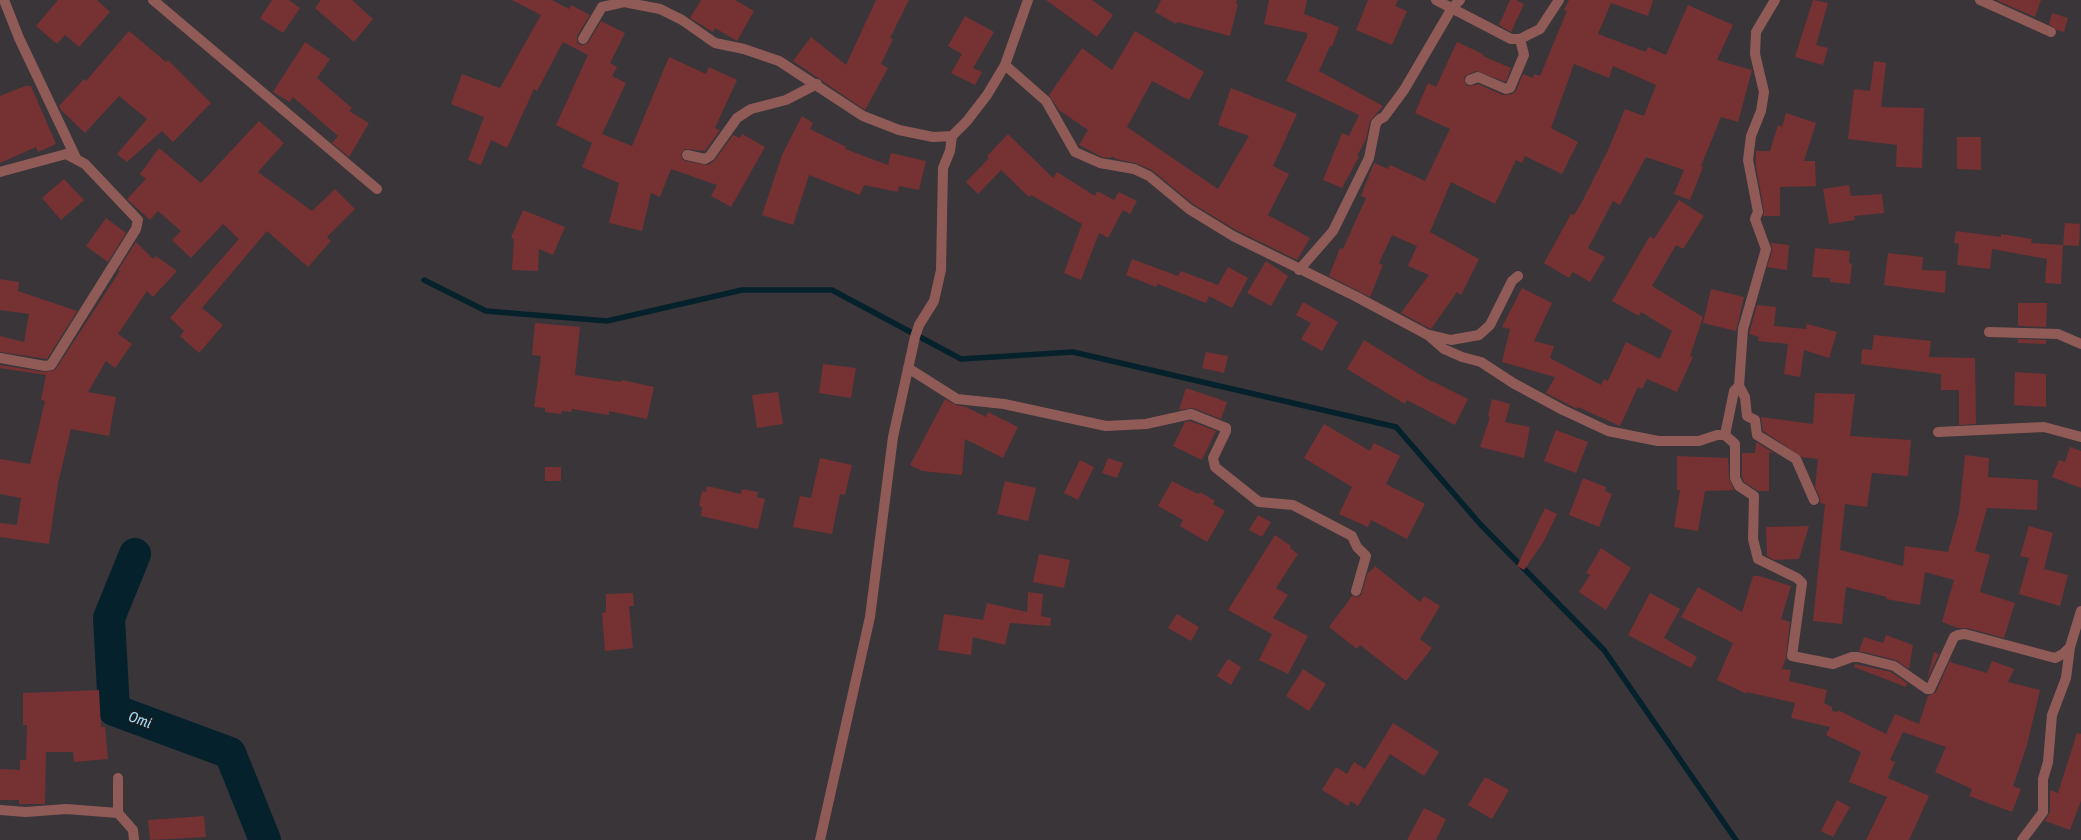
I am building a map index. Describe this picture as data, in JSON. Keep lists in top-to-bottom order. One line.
{"water":["Omi"]}
